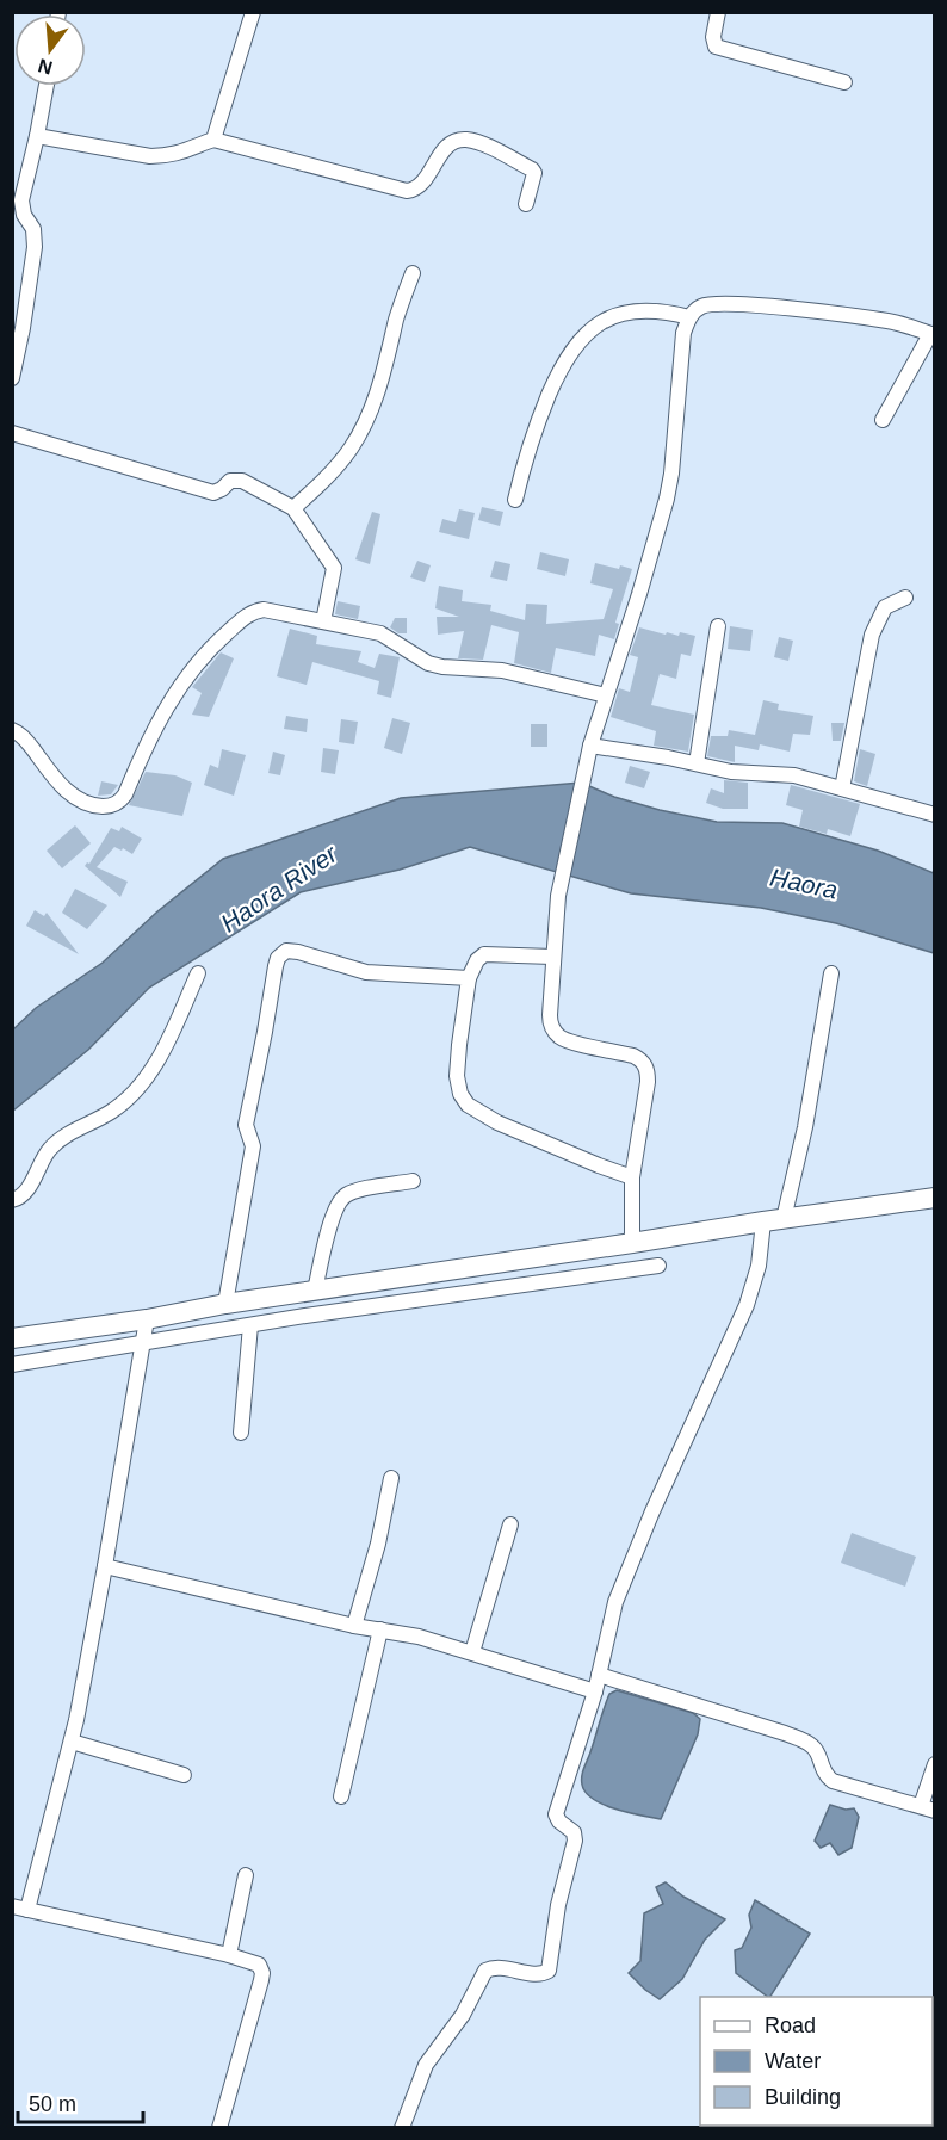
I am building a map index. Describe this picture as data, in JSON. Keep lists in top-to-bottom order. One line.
{"water":["Haora","Haora River"],"legend":["Road","Water","Building"],"scale_bar":"50 m","north":"bottom"}
